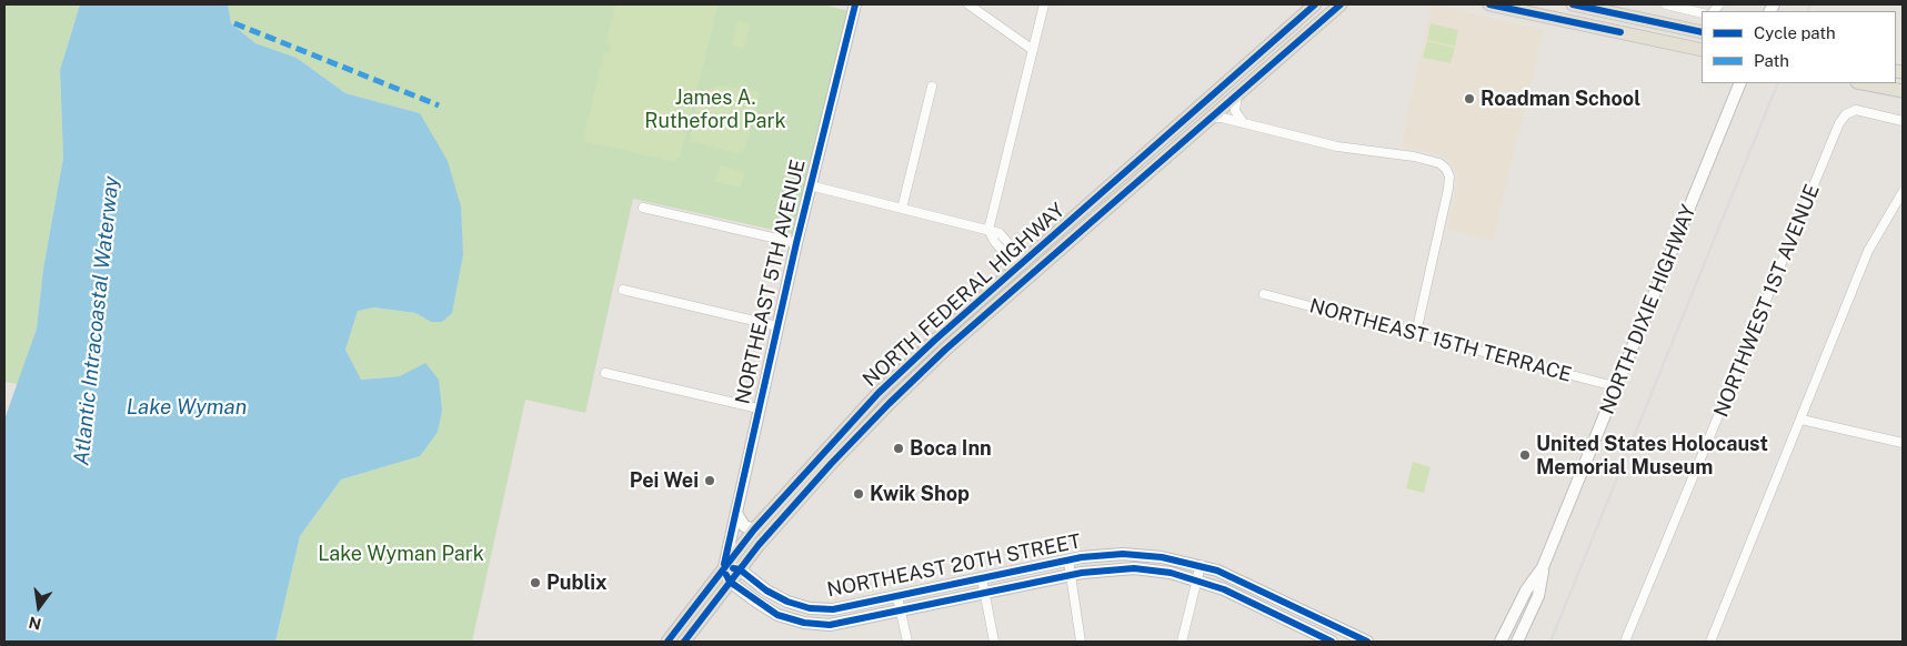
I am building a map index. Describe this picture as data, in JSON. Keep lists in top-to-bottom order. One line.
{"streets":{"main road":["NORTH FEDERAL HIGHWAY"],"street":["NORTHEAST 5TH AVENUE","NORTHWEST 1ST AVENUE","NORTH DIXIE HIGHWAY","NORTHEAST 15TH TERRACE","NORTHEAST 20TH STREET"]},"crossings":[["NORTHEAST 5TH AVENUE","NORTH FEDERAL HIGHWAY"],["NORTHEAST 5TH AVENUE","NORTHEAST 20TH STREET"],["NORTH FEDERAL HIGHWAY","NORTHEAST 20TH STREET"],["NORTH DIXIE HIGHWAY","NORTHEAST 15TH TERRACE"]],"water":["Atlantic Intracoastal Waterway","Lake Wyman"],"parks":["James A. Rutheford Park","Lake Wyman Park"],"places":["Roadman School","Boca Inn","United States Holocaust Memorial Museum","Pei Wei","Kwik Shop","Publix"],"legend":["Cycle path","Path"],"north":"bottom"}
